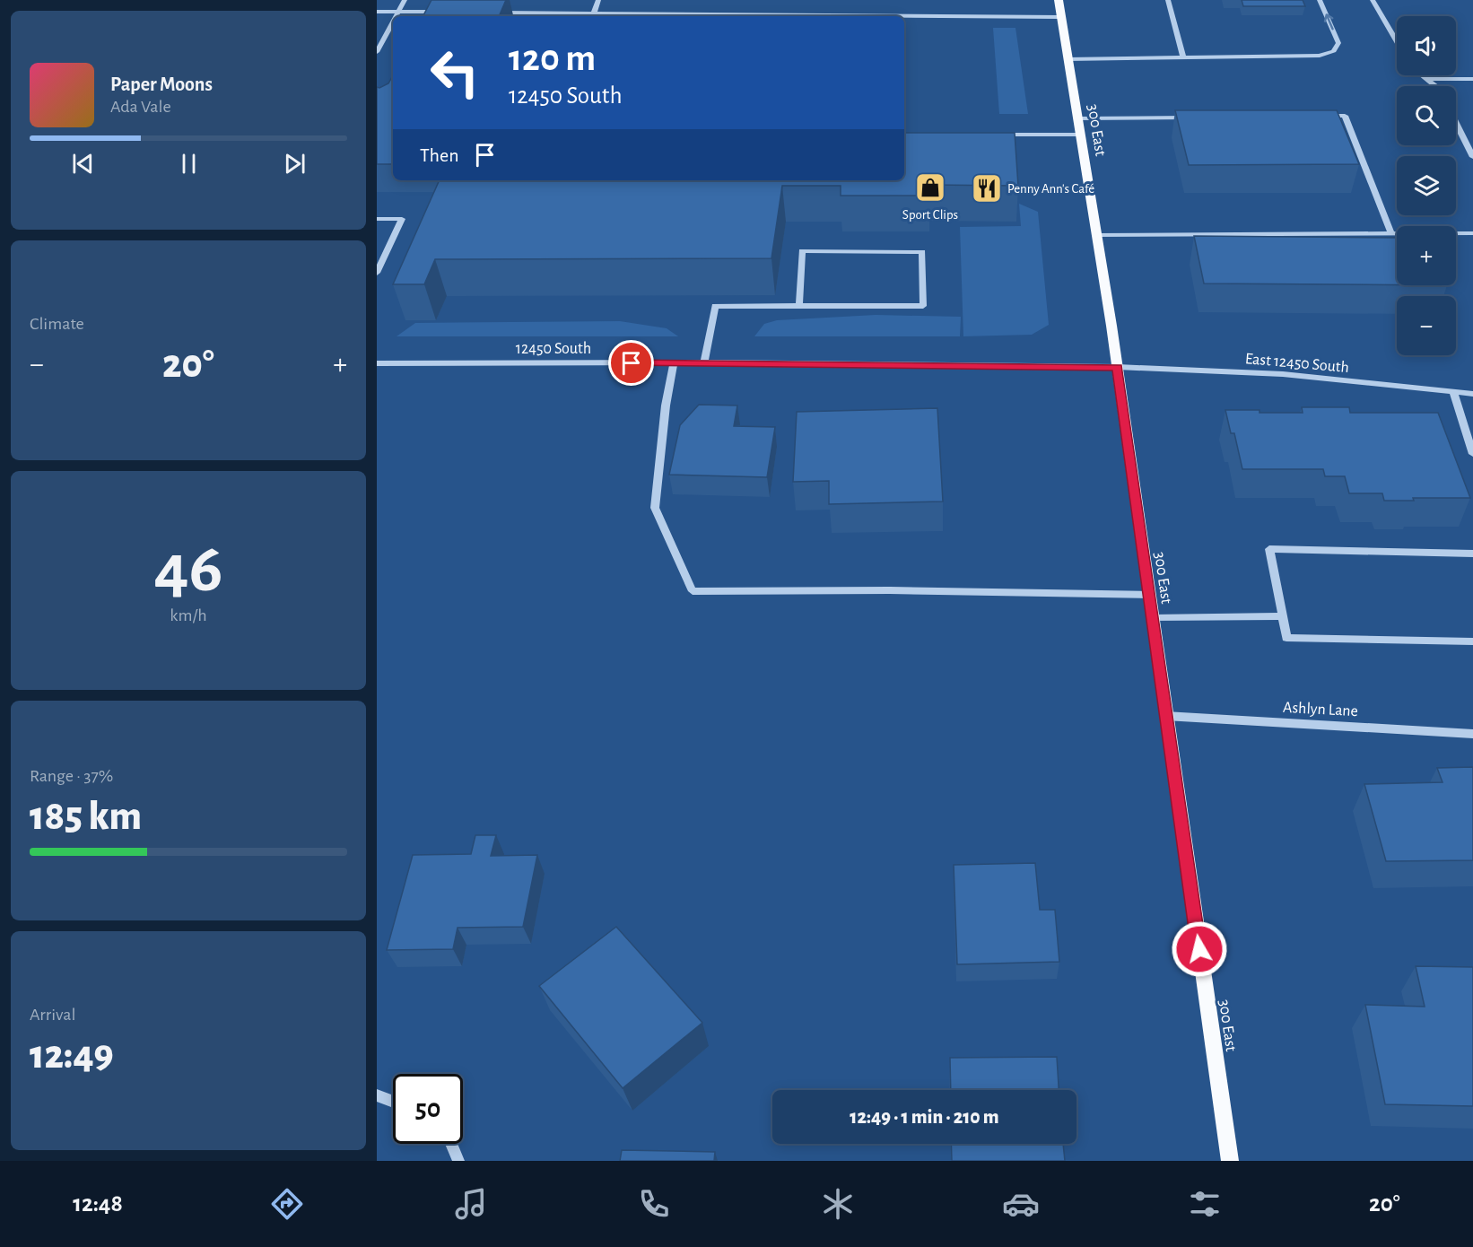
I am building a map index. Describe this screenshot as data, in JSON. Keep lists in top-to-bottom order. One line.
{"streets":{"main road":["300 East"],"street":["12450 South","East 12450 South","Ashlyn Lane"]},"crossings":[["300 East","12450 South"],["300 East","East 12450 South"],["300 East","Ashlyn Lane"],["12450 South","East 12450 South"]],"places":{"shop":["Sport Clips"],"restaurant":["Penny Ann's Café"]},"page":{"map_buttons":["+","−"],"turn":["120 m","12450 South"],"song":["Paper Moons","Ada Vale"],"then":"Then","tile":["Climate",["46","km/h"],["Range · 37%","185 km"],["Arrival","12:49"]],"heat":["−","20°","+"],"limit":"50","trip":"12:49 · 1 min · 210 m","tabs":["12:48","20°"]}}
